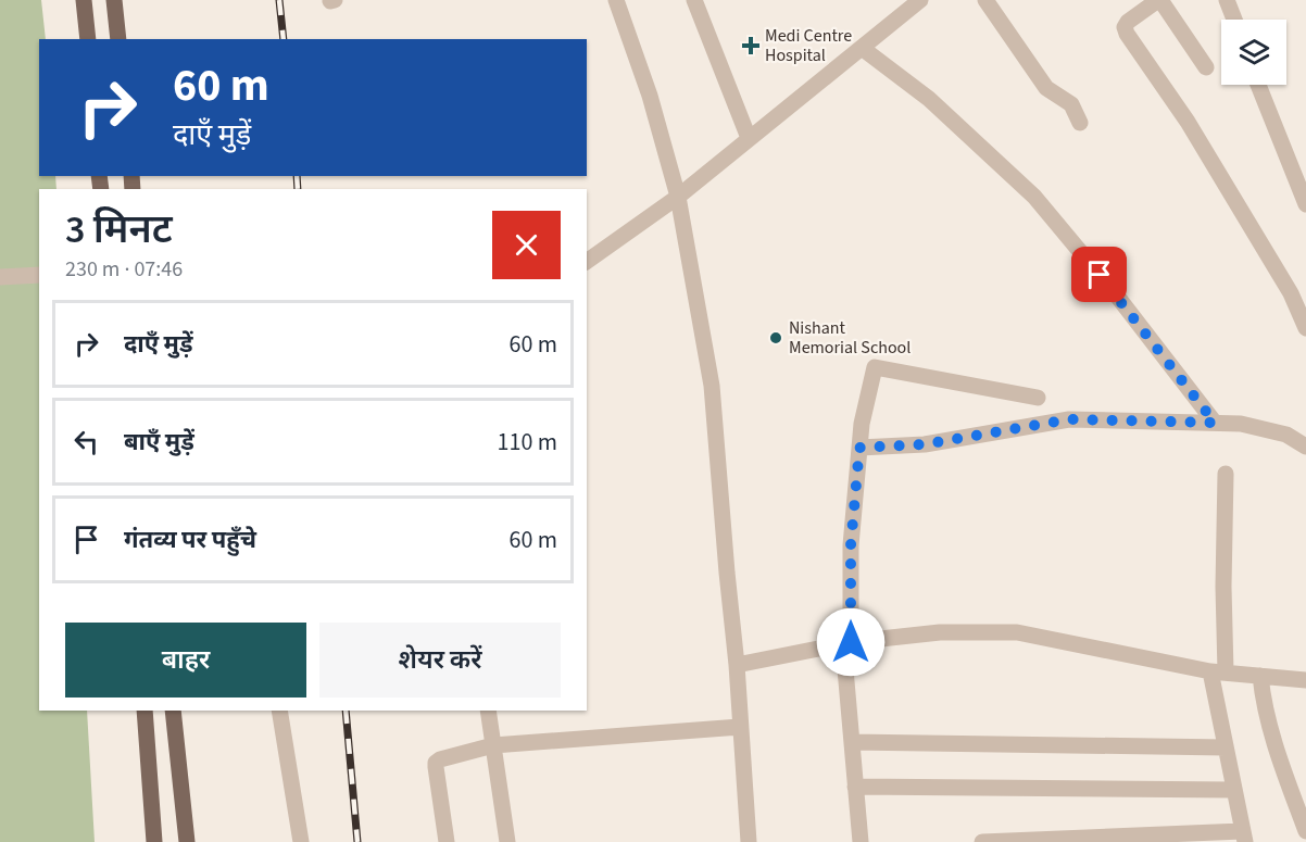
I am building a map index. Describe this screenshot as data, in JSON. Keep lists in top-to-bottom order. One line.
{"places":{"health":["Medi Centre Hospital"],"other":["Nishant Memorial School"]},"page":{"turn":["60 m","दाएँ मुड़ें"],"heading":["3 मिनट","230 m · 07:46"],"list":[{"name":"दाएँ मुड़ें","value":"60 m"},{"name":"बाएँ मुड़ें","value":"110 m"},{"name":"गंतव्य पर पहुँचे","value":"60 m"}],"buttons":["बाहर","शेयर करें"]}}
